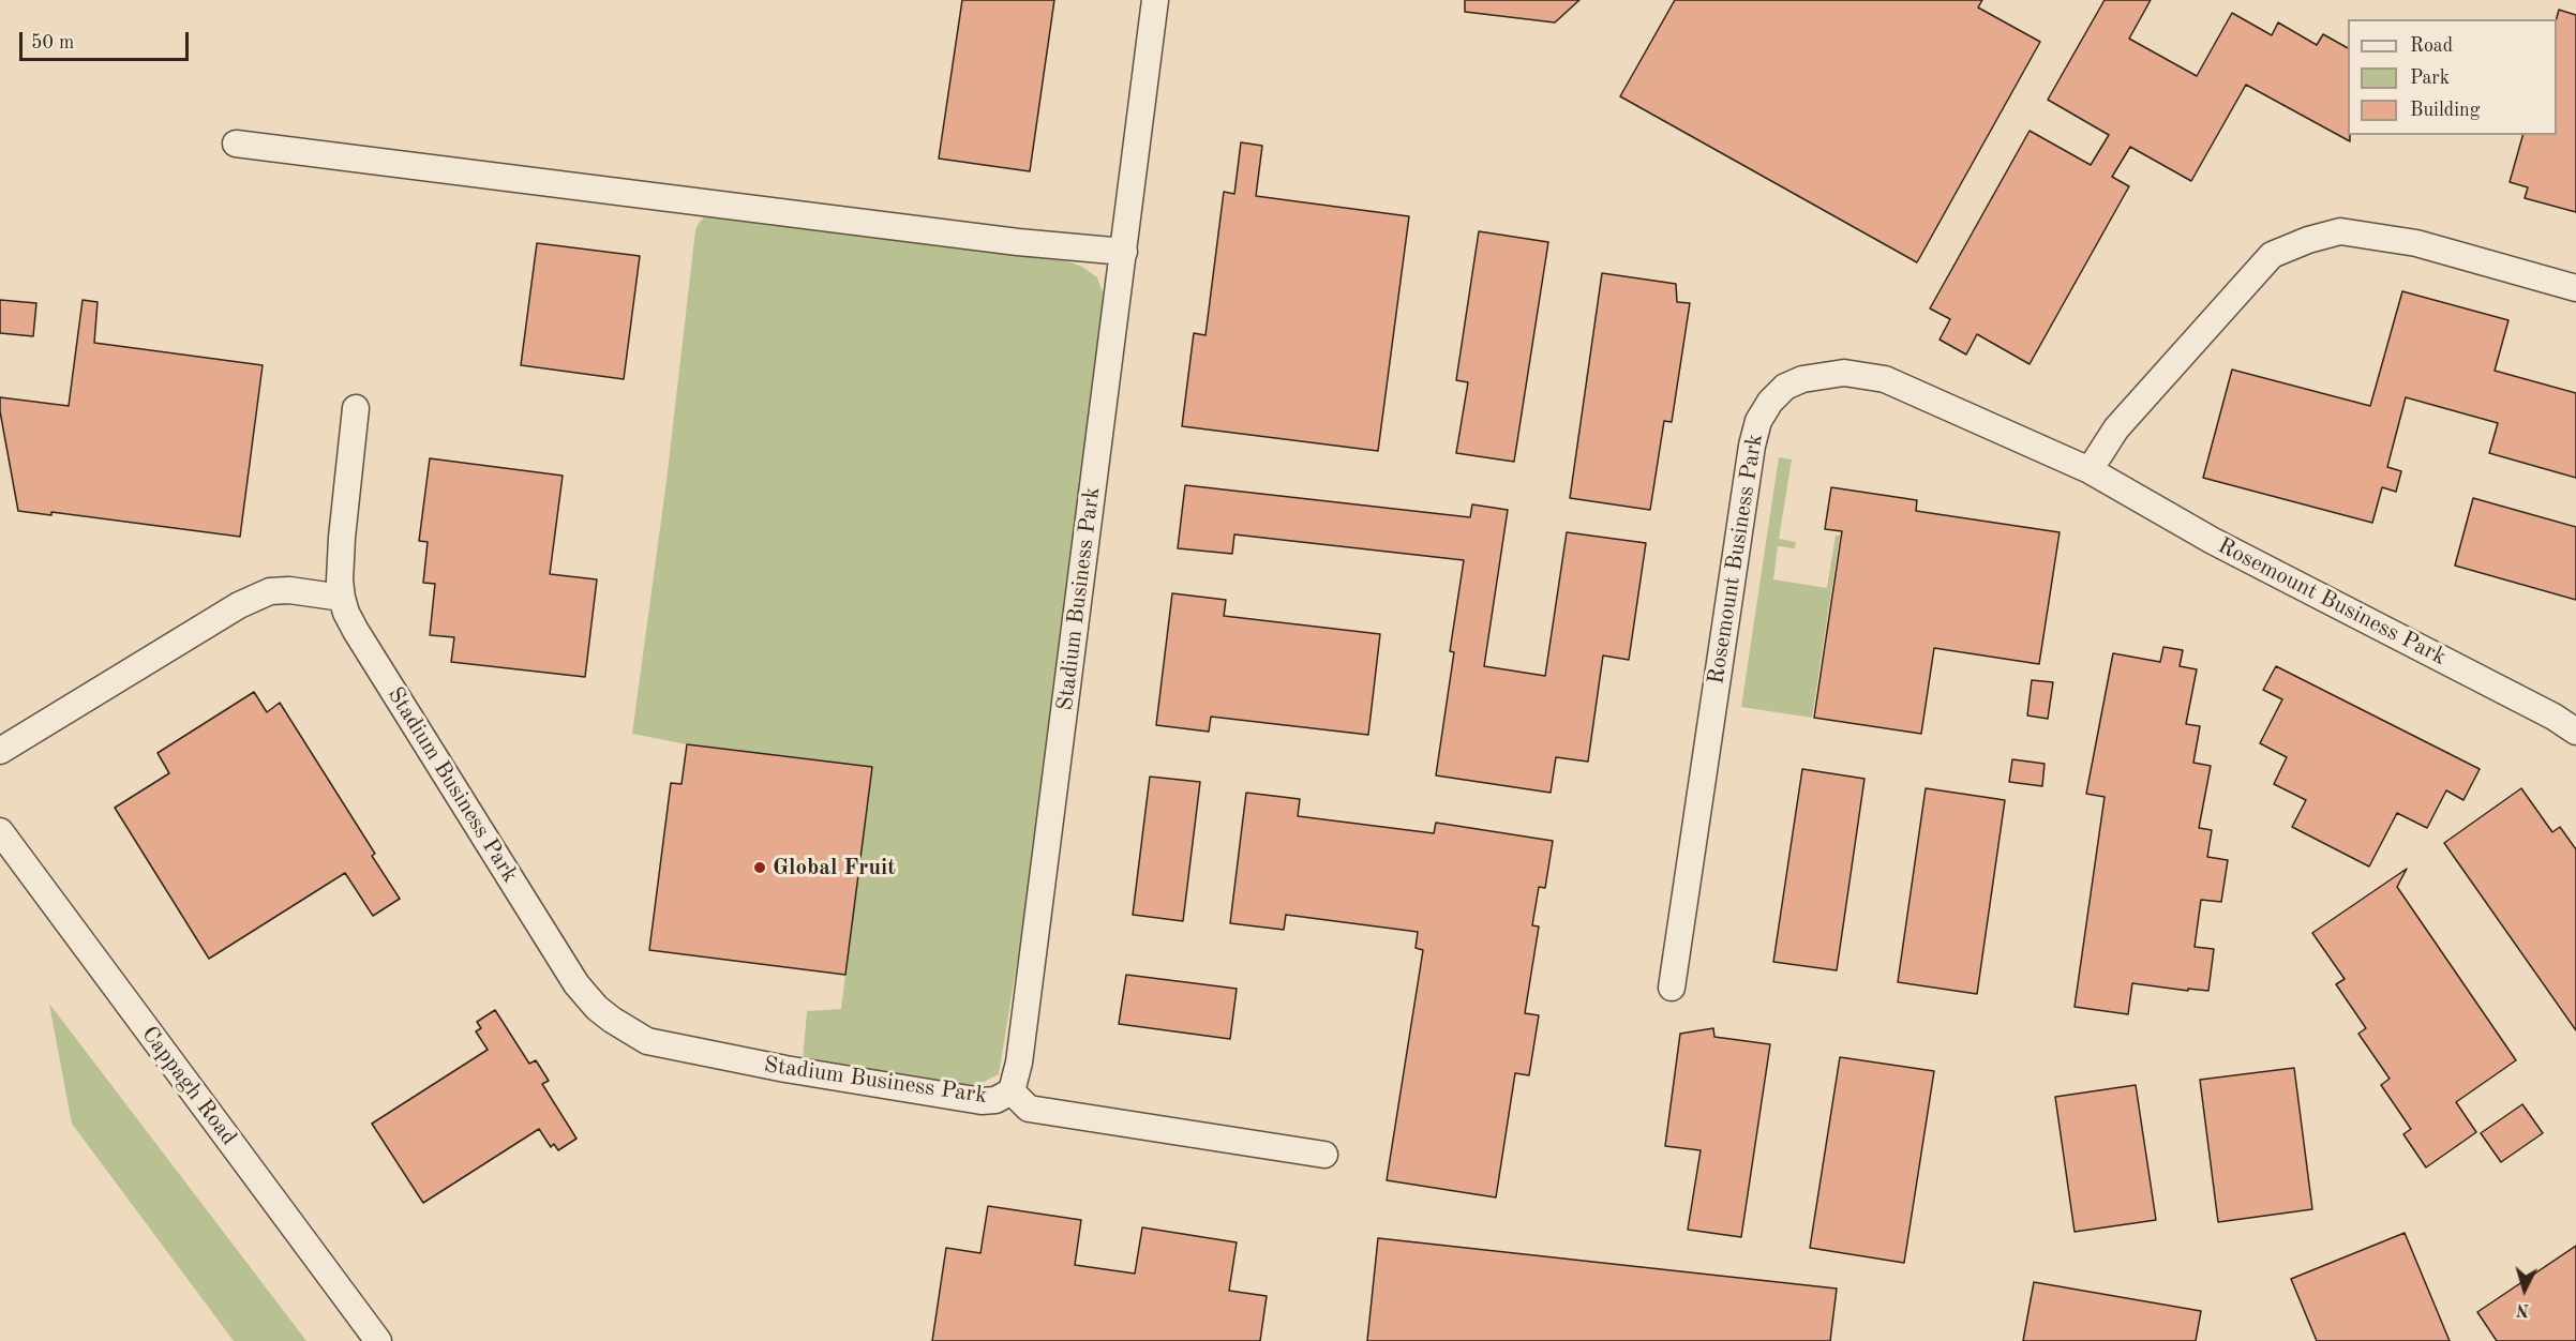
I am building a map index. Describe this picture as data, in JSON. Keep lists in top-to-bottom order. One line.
{"streets":{"street":["Rosemount Business Park","Stadium Business Park","Cappagh Road"]},"places":["Global Fruit"],"legend":["Road","Park","Building"],"scale_bar":"50 m","north":"bottom"}
